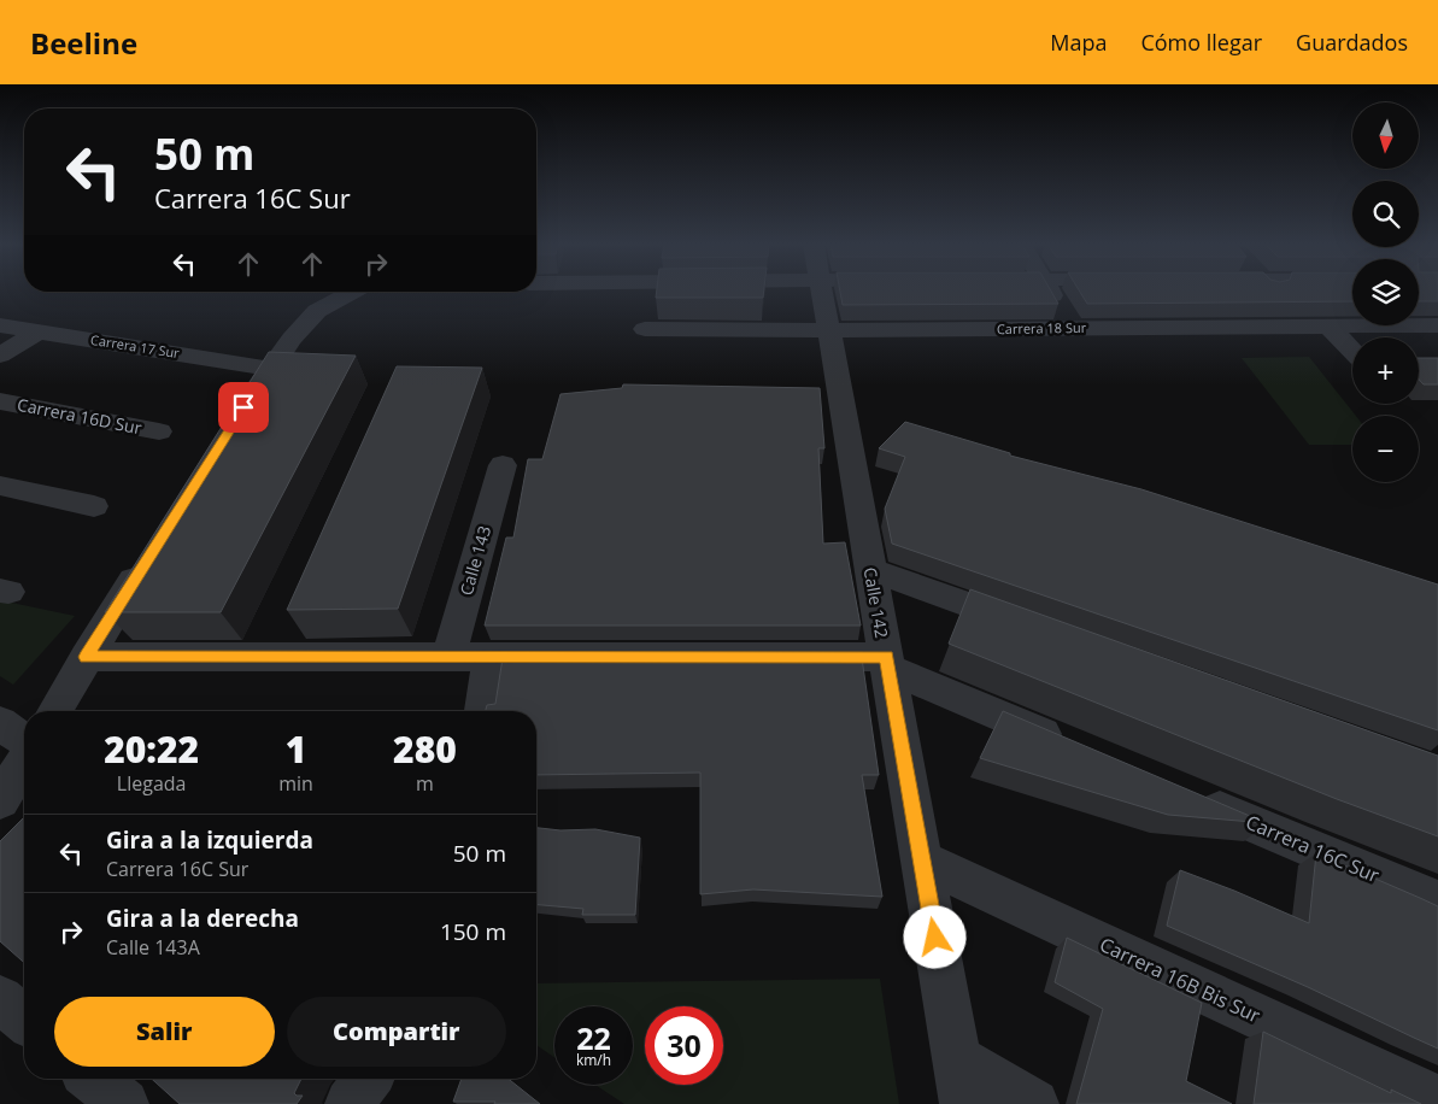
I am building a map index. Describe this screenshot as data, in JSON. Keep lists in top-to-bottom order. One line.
{"streets":{"street":["Carrera 18 Sur","Carrera 17 Sur","Carrera 16D Sur","Calle 143","Calle 142","Carrera 16C Sur","Carrera 16B Bis Sur"]},"crossings":[["Carrera 18 Sur","Calle 142"],["Calle 142","Carrera 16B Bis Sur"]],"north":"bottom","page":{"header":"Beeline","nav":["Mapa","Cómo llegar","Guardados"],"map_buttons":["+","−"],"turn":["50 m","Carrera 16C Sur"],"eta":["20:22","Llegada","1","min","280","m"],"list":[{"name":"Gira a la izquierda","note":"Carrera 16C Sur","value":"50 m"},{"name":"Gira a la derecha","note":"Calle 143A","value":"150 m"}],"buttons":["Salir","Compartir"],"speed":"22 km/h","limit":"30"}}
